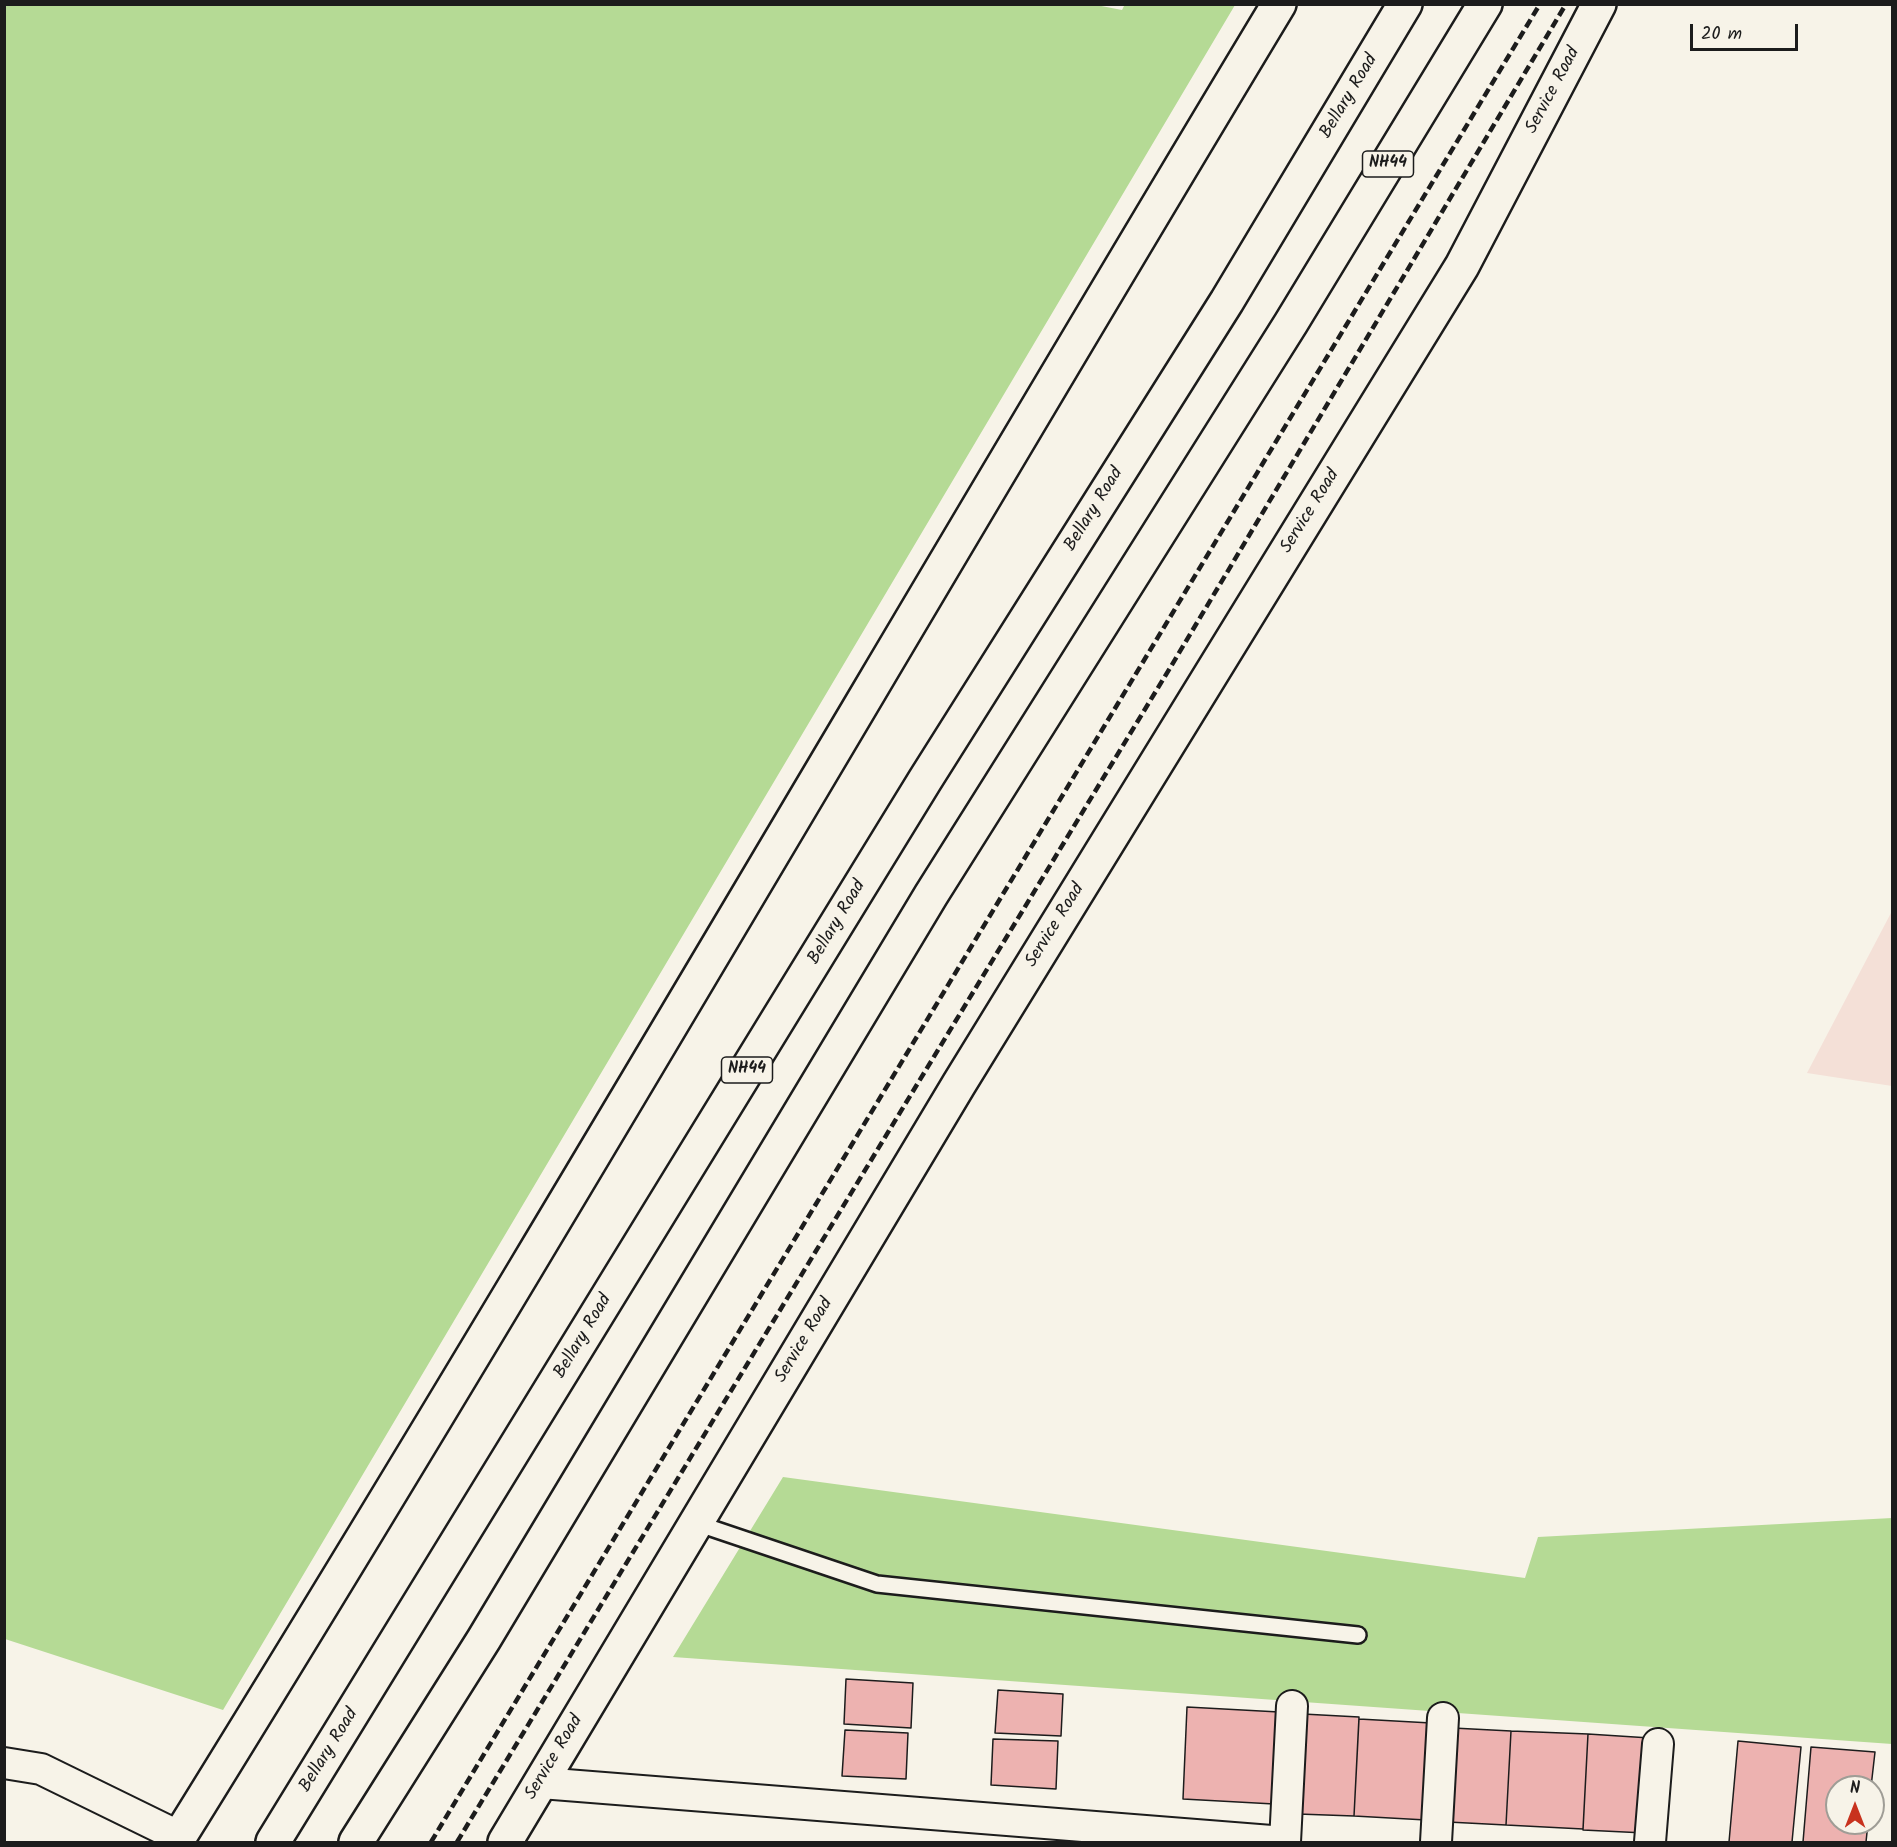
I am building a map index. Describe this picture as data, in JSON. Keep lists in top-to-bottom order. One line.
{"streets":{"main road":["Service Road","Bellary Road","NH44"]},"scale_bar":"20 m","north":"top"}
